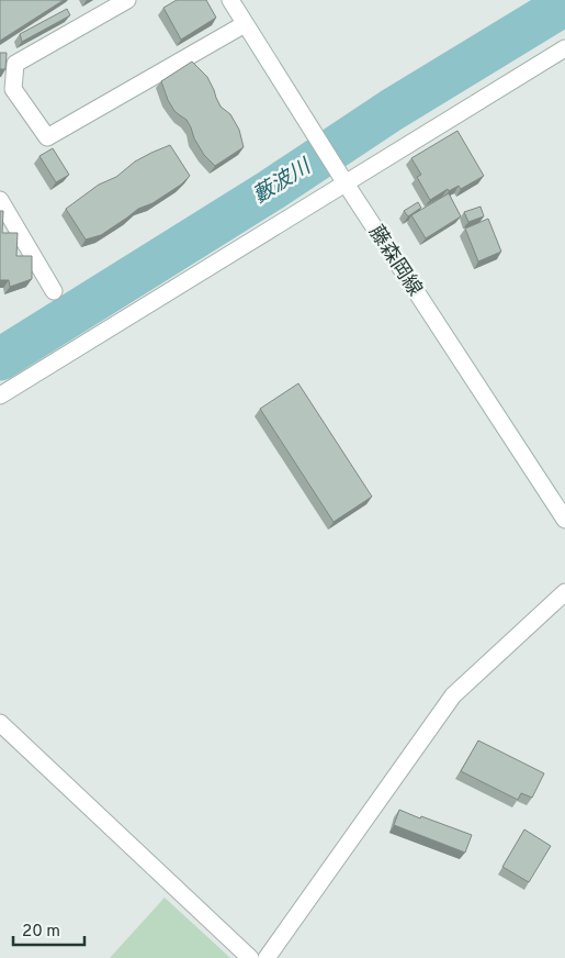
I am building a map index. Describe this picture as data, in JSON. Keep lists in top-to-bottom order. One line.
{"streets":{"street":["藤森岡線"]},"water":["藪波川"],"scale_bar":"20 m"}
